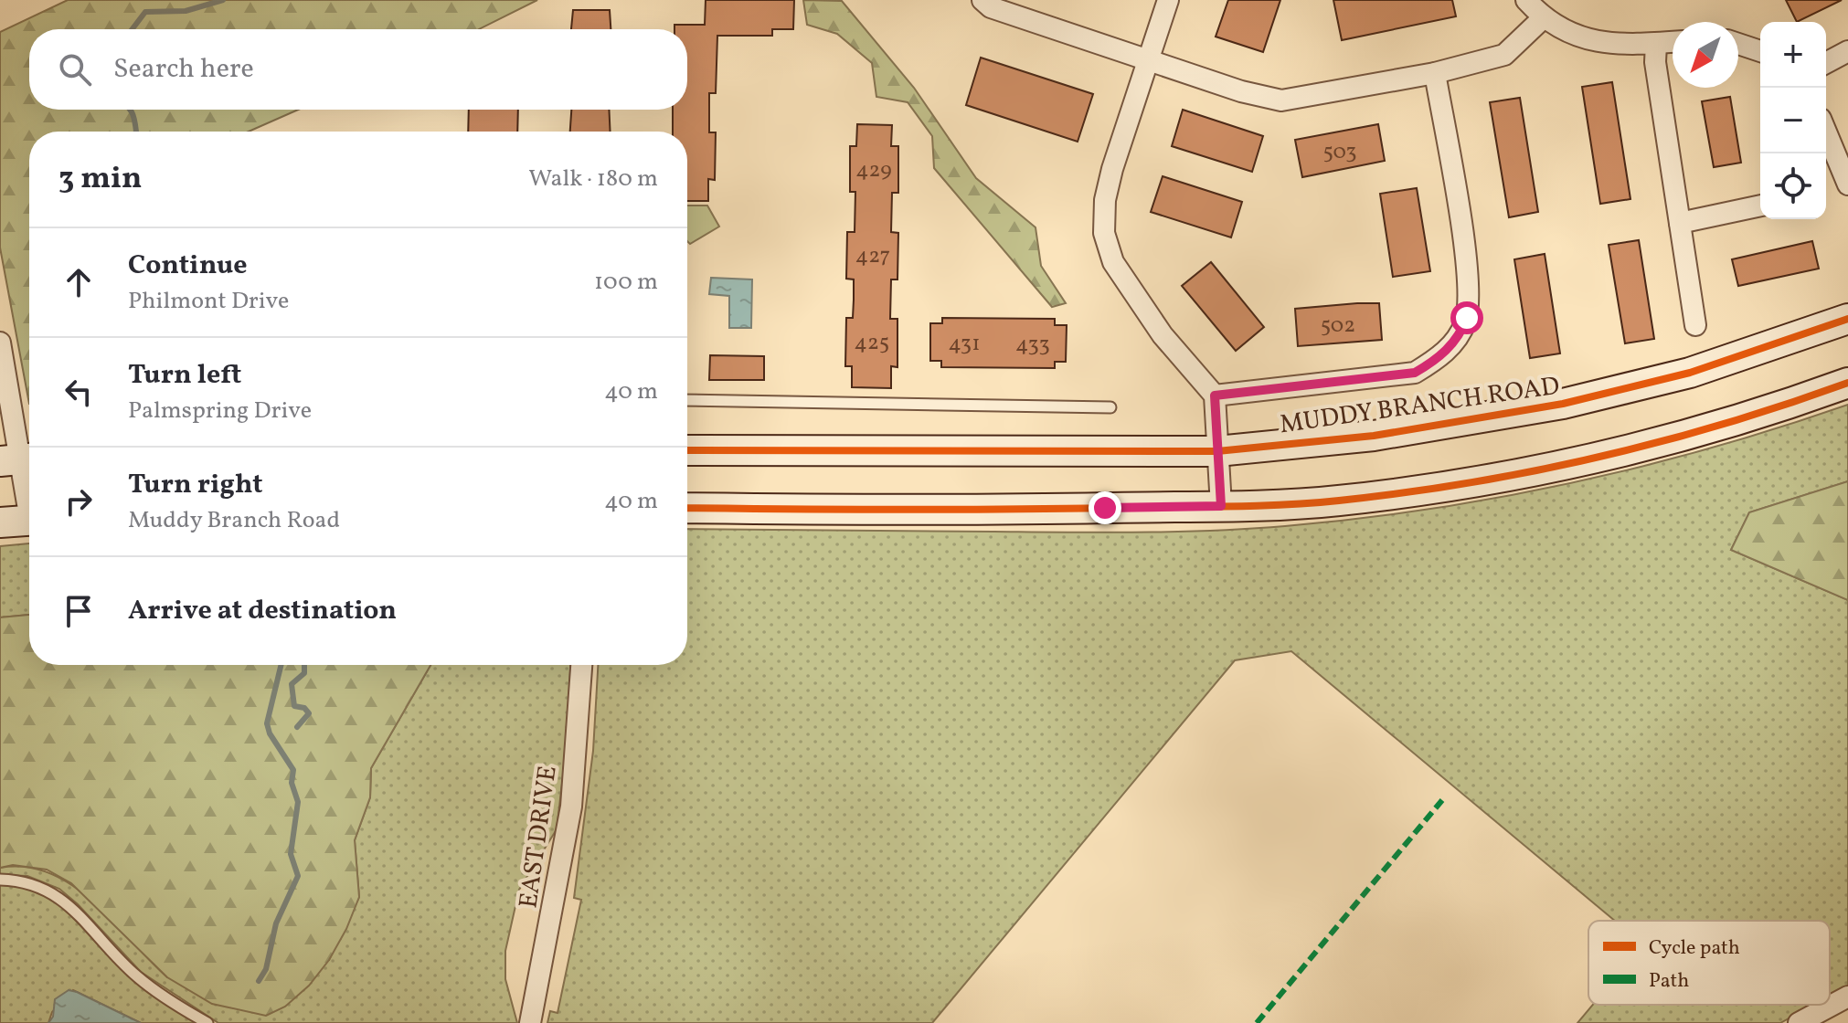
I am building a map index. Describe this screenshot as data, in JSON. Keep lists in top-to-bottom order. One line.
{"streets":{"main road":["MUDDY BRANCH ROAD"],"street":["EAST DRIVE"]},"house_numbers":["503","429","427","502","425","431","433"],"legend":["Cycle path","Path"],"north":"bottom left","page":{"map_buttons":["+","−"],"search":"Search here","heading":["3 min","Walk · 180 m"],"list":[["Continue","Philmont Drive","100 m"],["Turn left","Palmspring Drive","40 m"],["Turn right","Muddy Branch Road","40 m"],"Arrive at destination"]}}
